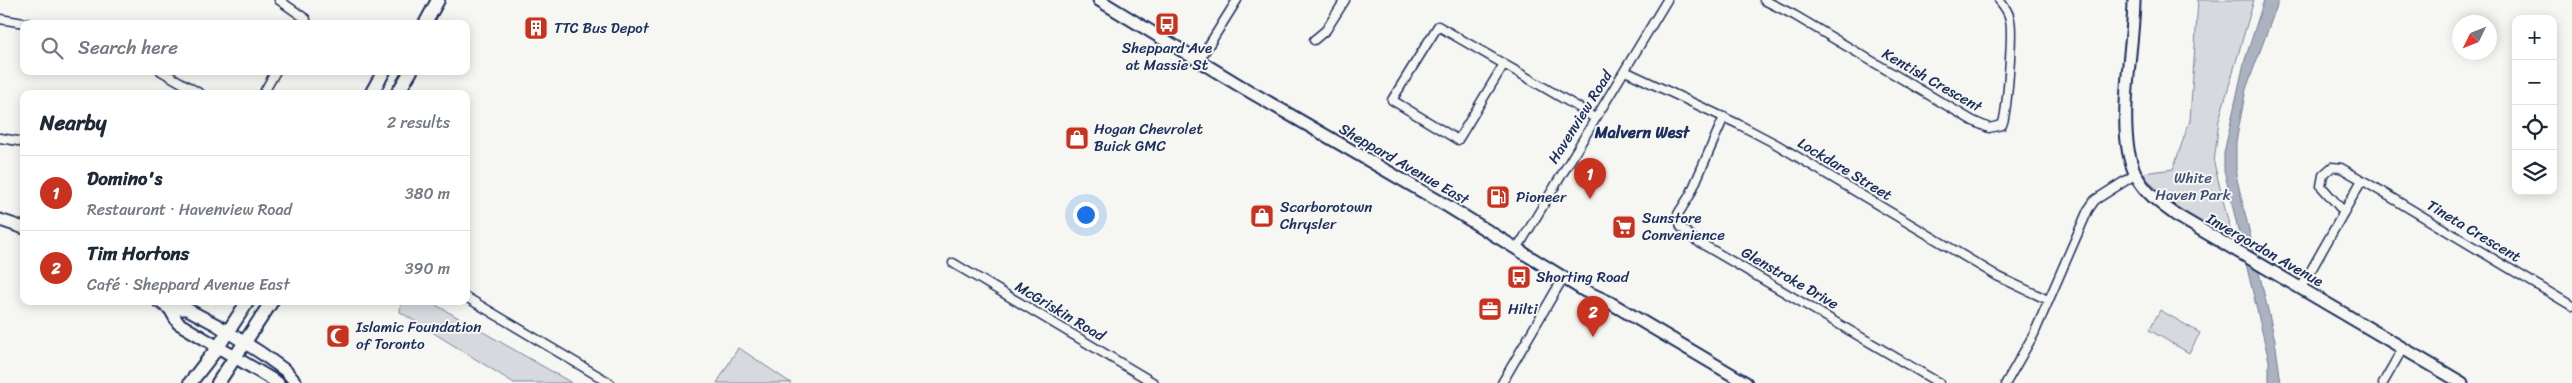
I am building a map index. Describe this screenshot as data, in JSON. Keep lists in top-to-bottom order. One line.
{"streets":{"street":["Kentish Crescent","Havenview Road","Sheppard Avenue East","Lockdare Street","Tineta Crescent","Invergordon Avenue","Glenstroke Drive","McGriskin Road"]},"crossings":[["Havenview Road","Sheppard Avenue East"],["Havenview Road","Lockdare Street"],["Lockdare Street","Glenstroke Drive"]],"districts":["Malvern West"],"parks":["White Haven Park"],"places":{"bus stop":["Sheppard Ave at Massie St","Shorting Road"],"building":["TTC Bus Depot"],"shop":["Hogan Chevrolet Buick GMC","Scarborotown Chrysler"],"fuel station":["Pioneer"],"supermarket":["Sunstore Convenience"],"office":["Hilti"],"mosque":["Islamic Foundation of Toronto"]},"north":"bottom left","page":{"map_buttons":["+","−"],"search":"Search here","heading":["Nearby","2 results"],"list":[{"mark":"1","name":"Domino's","note":"Restaurant · Havenview Road","value":"380 m"},{"mark":"2","name":"Tim Hortons","note":"Café · Sheppard Avenue East","value":"390 m"}],"pins":["1","2"]}}
